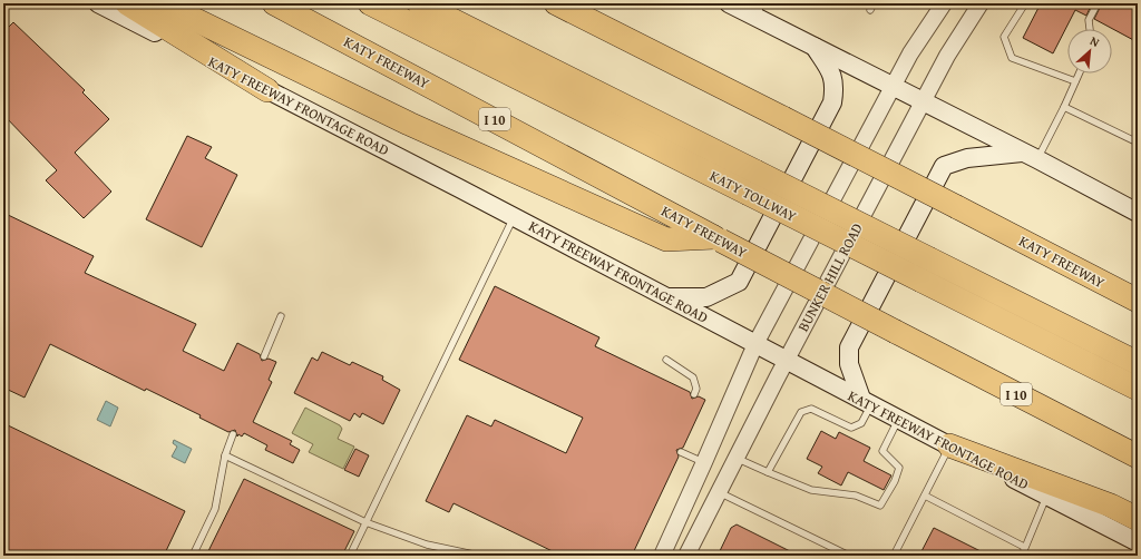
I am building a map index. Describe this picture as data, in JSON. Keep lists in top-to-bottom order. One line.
{"streets":{"highway":["KATY FREEWAY","I 10","KATY TOLLWAY"],"main road":["KATY FREEWAY FRONTAGE ROAD"],"street":["BUNKER HILL ROAD"]},"crossings":[["KATY FREEWAY FRONTAGE ROAD","BUNKER HILL ROAD"]],"north":"top right"}
